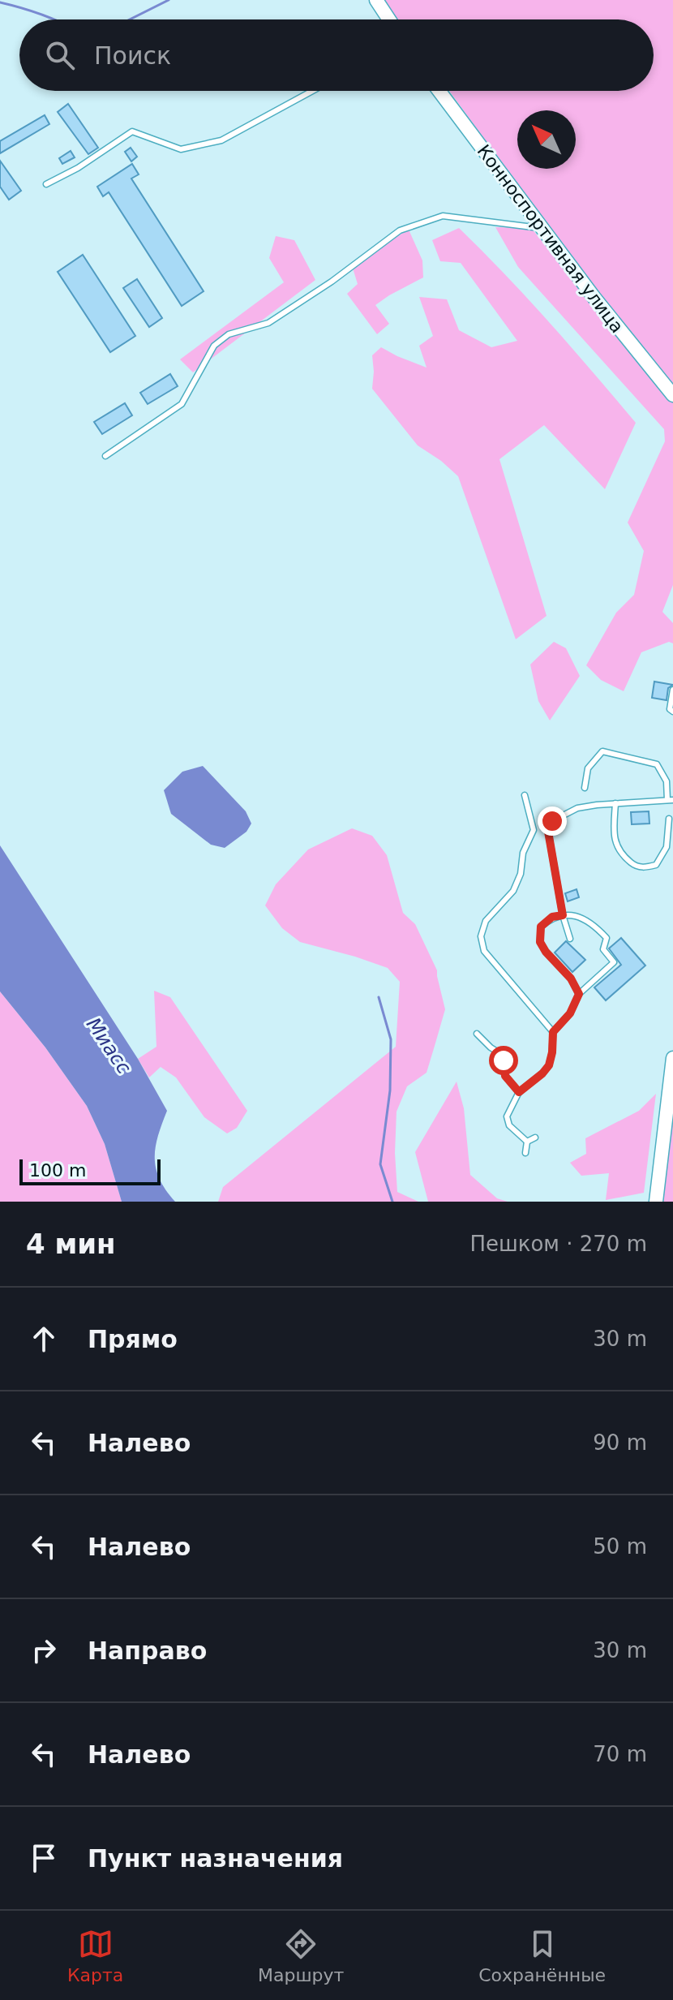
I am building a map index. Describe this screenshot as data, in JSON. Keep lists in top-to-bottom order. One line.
{"streets":{"main road":["Конноспортивная улица"]},"water":["Миасс"],"scale_bar":"100 m","north":"top left","page":{"search":"Поиск","scale":"100 m","heading":["4 мин","Пешком · 270 m"],"list":[["Прямо","30 m"],["Налево","90 m"],["Налево","50 m"],["Направо","30 m"],["Налево","70 m"],"Пункт назначения"],"nav":["Карта","Маршрут","Сохранённые"]}}
